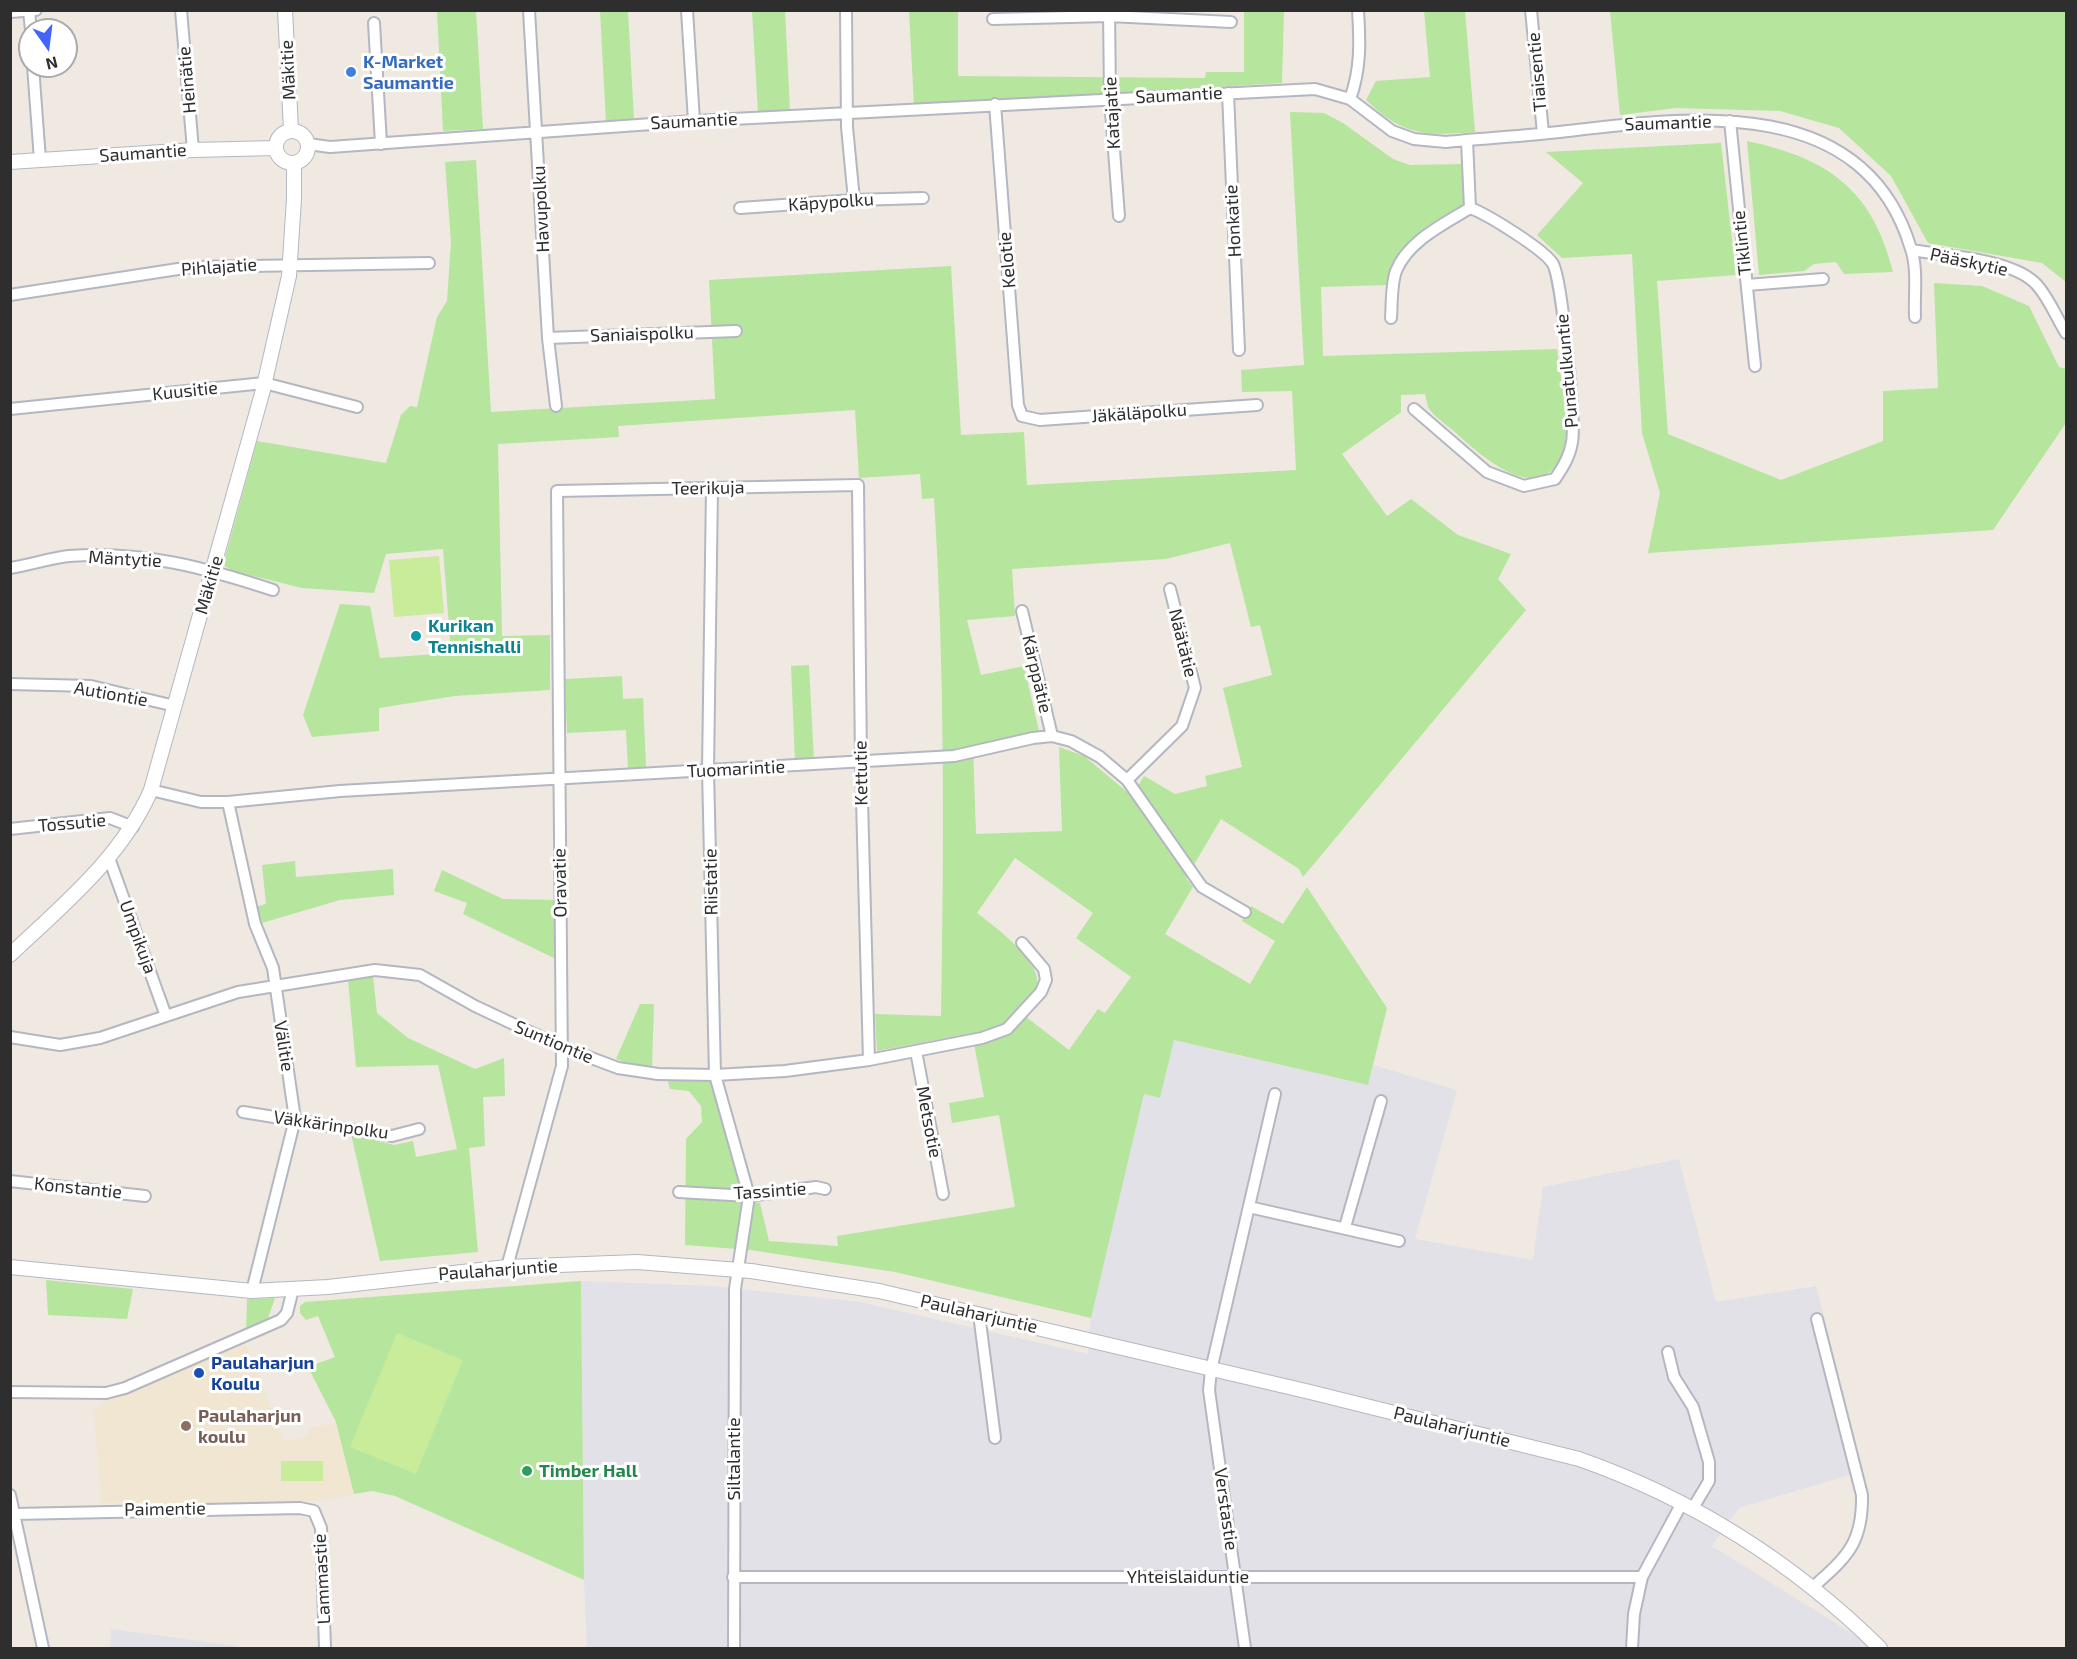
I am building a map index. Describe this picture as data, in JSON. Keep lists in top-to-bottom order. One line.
{"streets":{"main road":["Mäkitie","Saumantie","Paulaharjuntie"],"street":["Tiaisentie","Heinätie","Katajatie","Käpypolku","Havupolku","Honkatie","Tiklintie","Kelotie","Pääskytie","Pihlajatie","Saniaispolku","Punatulkuntie","Kuusitie","Jäkäläpolku","Teerikuja","Mäntytie","Näätätie","Kärppätie","Autiontie","Tuomarintie","Kettutie","Tossutie","Riistatie","Oravatie","Umpikuja","Suntiontie","Välitie","Metsotie","Väkkärinpolku","Konstantie","Tassintie","Siltalantie","Paimentie","Verstastie","Yhteislaiduntie","Lammastie"]},"crossings":[["Mäkitie","Saumantie"],["Mäkitie","Pihlajatie"],["Mäkitie","Kuusitie"],["Mäkitie","Mäntytie"],["Mäkitie","Autiontie"],["Mäkitie","Tuomarintie"],["Mäkitie","Tossutie"],["Mäkitie","Umpikuja"],["Tiaisentie","Saumantie"],["Heinätie","Saumantie"],["Saumantie","Katajatie"],["Saumantie","Havupolku"],["Saumantie","Honkatie"],["Saumantie","Tiklintie"],["Saumantie","Kelotie"],["Saumantie","Pääskytie"],["Havupolku","Saniaispolku"],["Kelotie","Jäkäläpolku"],["Teerikuja","Kettutie"],["Teerikuja","Riistatie"],["Teerikuja","Oravatie"],["Näätätie","Tuomarintie"],["Kärppätie","Tuomarintie"],["Tuomarintie","Kettutie"],["Tuomarintie","Riistatie"],["Tuomarintie","Oravatie"],["Tuomarintie","Välitie"],["Kettutie","Suntiontie"],["Riistatie","Suntiontie"],["Riistatie","Tassintie"],["Riistatie","Paulaharjuntie"],["Riistatie","Siltalantie"],["Oravatie","Suntiontie"],["Oravatie","Paulaharjuntie"],["Umpikuja","Suntiontie"],["Suntiontie","Välitie"],["Suntiontie","Metsotie"],["Välitie","Väkkärinpolku"],["Välitie","Paulaharjuntie"],["Paulaharjuntie","Siltalantie"],["Paulaharjuntie","Verstastie"],["Siltalantie","Yhteislaiduntie"],["Paimentie","Lammastie"],["Verstastie","Yhteislaiduntie"]],"places":["K-Market Saumantie","Kurikan Tennishalli","Paulaharjun Koulu","Paulaharjun koulu","Timber Hall"],"north":"bottom"}
